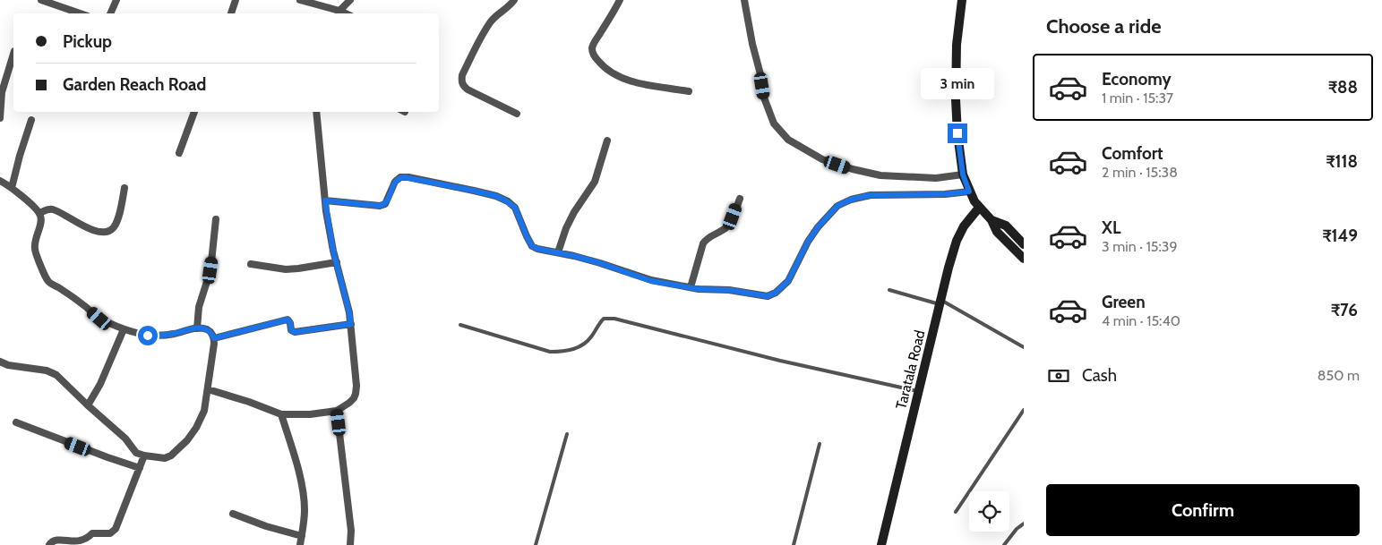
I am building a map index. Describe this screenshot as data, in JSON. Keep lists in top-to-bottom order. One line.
{"streets":{"street":["Taratala Road"]},"page":{"heading":"Choose a ride","banner":["Pickup","Garden Reach Road"],"list":[{"name":"Economy","note":"1 min · 15:37","value":"₹88"},{"name":"Comfort","note":"2 min · 15:38","value":"₹118"},{"name":"XL","note":"3 min · 15:39","value":"₹149"},{"name":"Green","note":"4 min · 15:40","value":"₹76"}],"bubble":"3 min","pay":["Cash","850 m"],"buttons":"Confirm"}}
